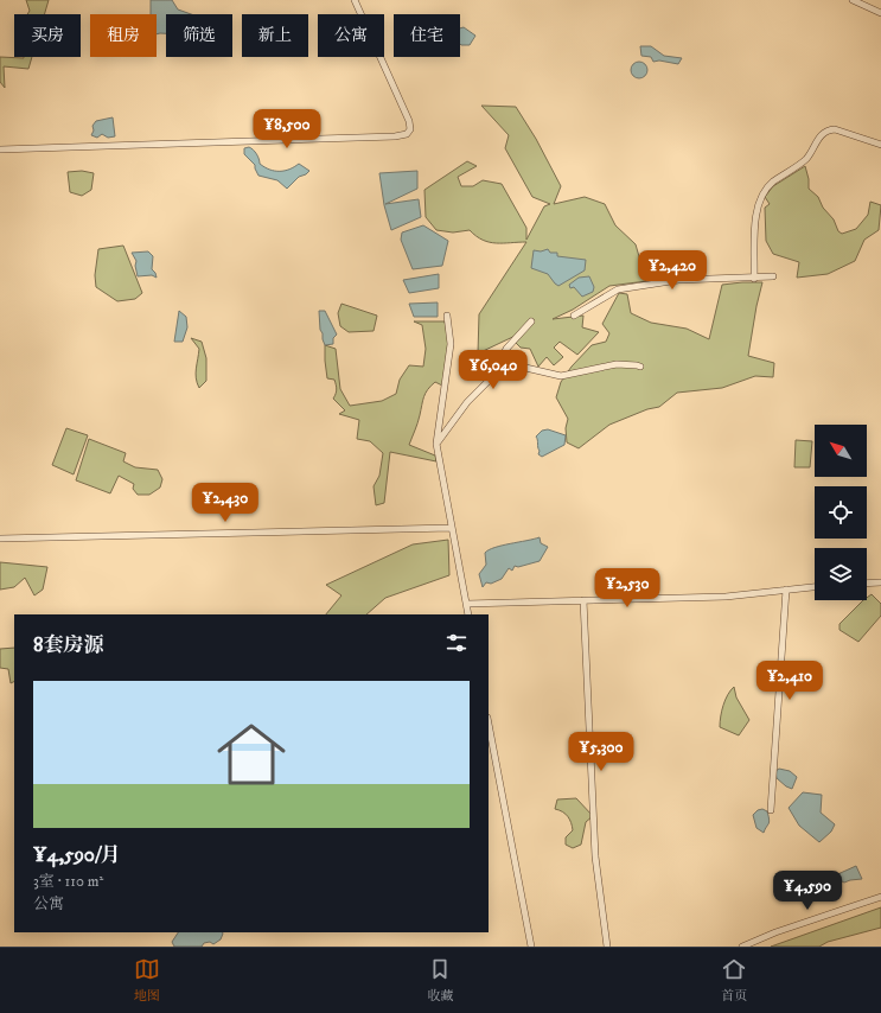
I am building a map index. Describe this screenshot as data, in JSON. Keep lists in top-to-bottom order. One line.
{"north":"top left","page":{"chip":["买房","租房","筛选","新上","公寓","住宅"],"price":["¥8,500","¥2,420","¥6,040","¥2,430","¥2,530","¥2,410","¥5,300","¥4,590"],"heading":"8套房源","list":[{"name":"¥4,590/月","note":"3室 · 110 m² · 公寓"}],"tabs":["地图","收藏","首页"]}}
